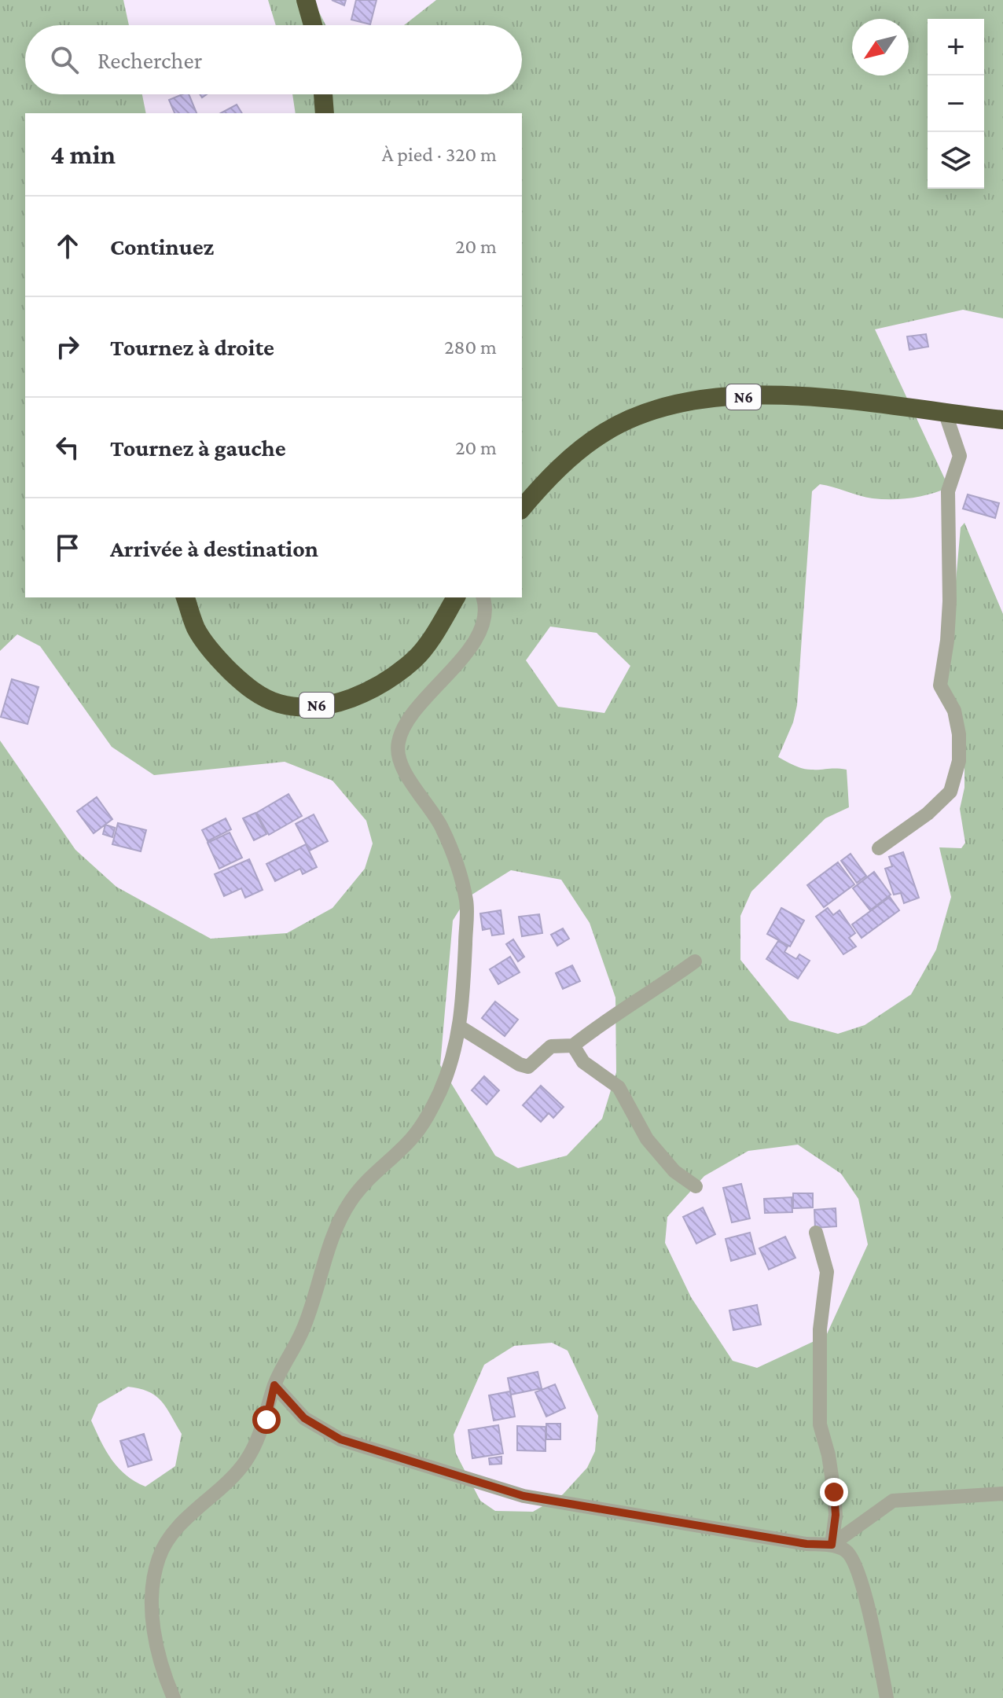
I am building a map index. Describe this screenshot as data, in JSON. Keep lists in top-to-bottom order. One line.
{"streets":{"highway":["N6"]},"north":"bottom left","page":{"map_buttons":["+","−"],"search":"Rechercher","heading":["4 min","À pied · 320 m"],"list":[["Continuez","20 m"],["Tournez à droite","280 m"],["Tournez à gauche","20 m"],"Arrivée à destination"]}}
